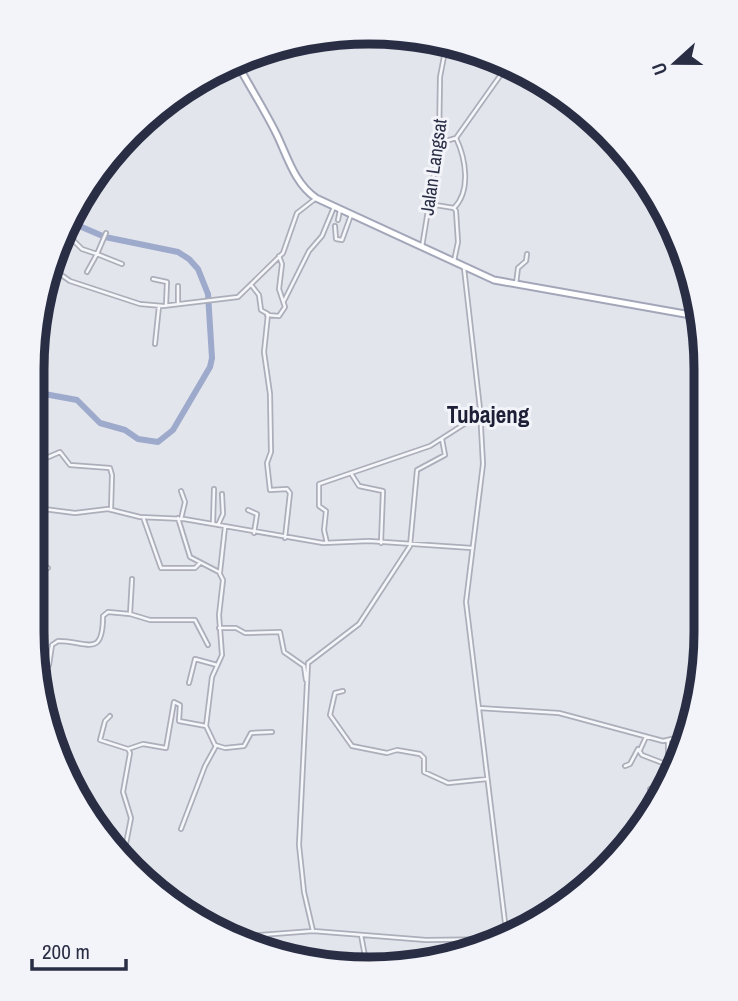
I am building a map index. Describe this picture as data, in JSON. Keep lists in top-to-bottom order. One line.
{"streets":{"street":["Jalan Langsat"]},"districts":["Tubajeng"],"scale_bar":"200 m","north":"left"}
